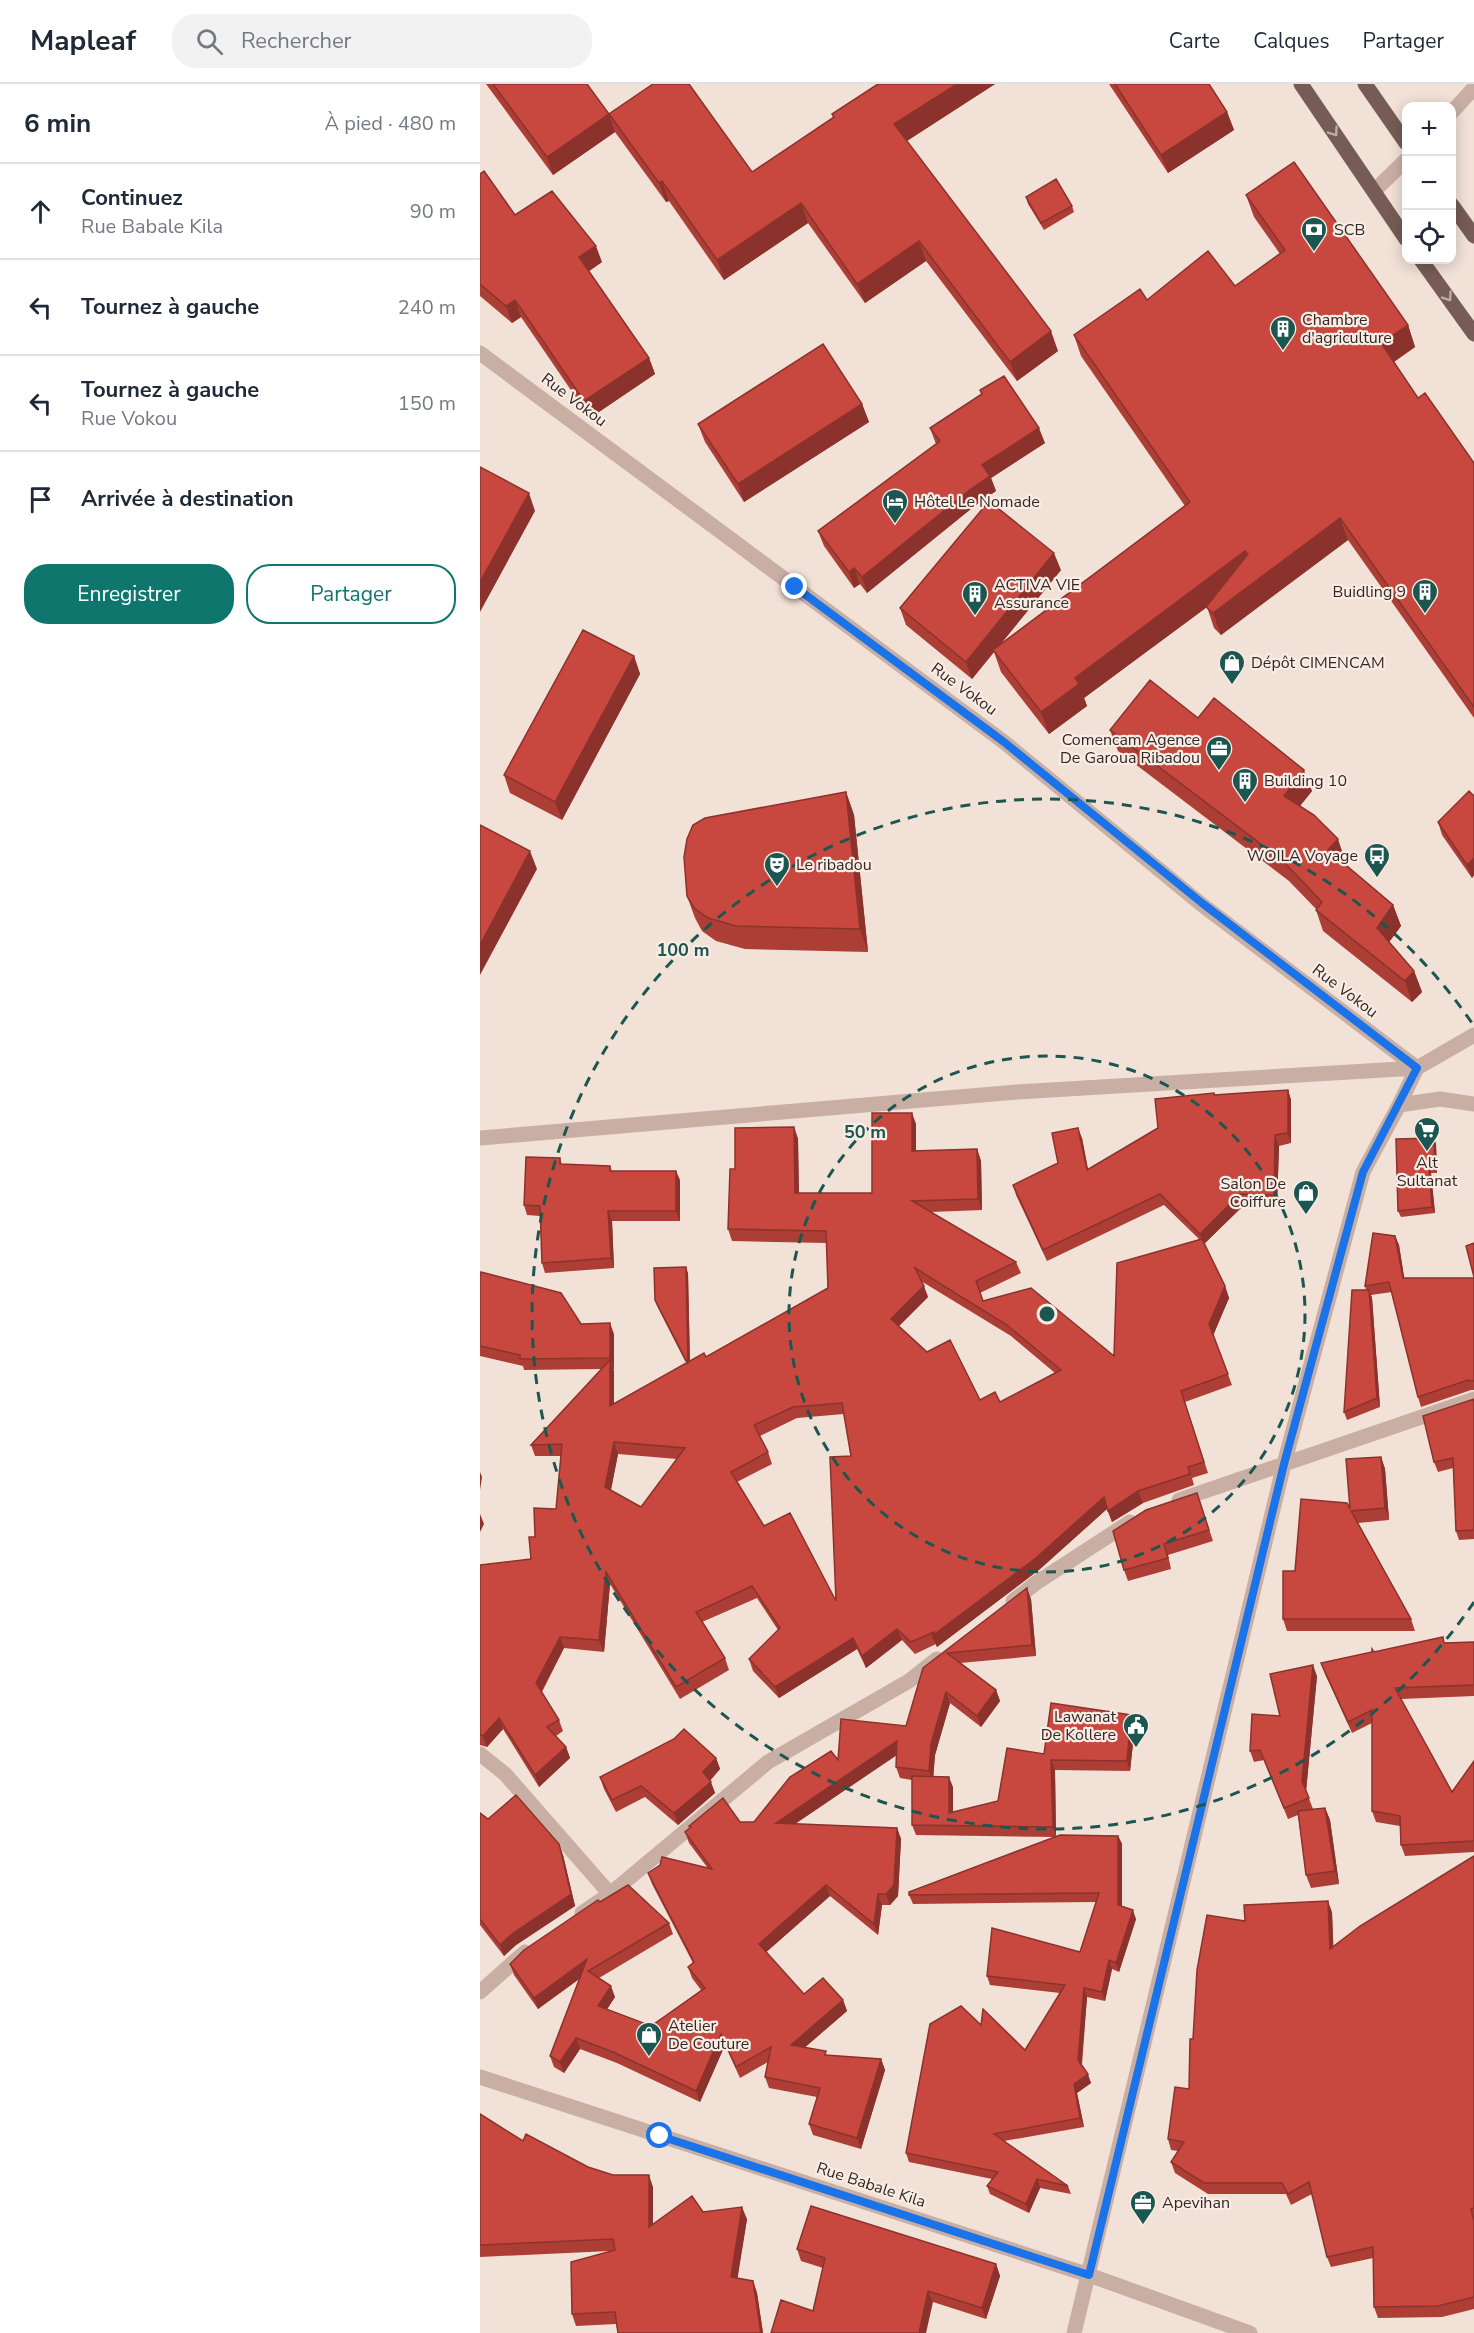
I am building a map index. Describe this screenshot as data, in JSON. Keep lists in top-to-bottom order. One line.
{"streets":{"street":["Rue Vokou","Rue Babale Kila"]},"places":{"bank":["SCB"],"building":["Chambre d'agriculture","Buidling 9","ACTIVA VIE Assurance","Building 10"],"hotel":["Hôtel Le Nomade"],"shop":["Dépôt CIMENCAM","Salon De Coiffure","Atelier De Couture"],"office":["Comencam Agence De Garoua Ribadou","Apevihan"],"bus stop":["WOILA Voyage"],"theatre":["Le ribadou"],"supermarket":["Alt Sultanat"],"public building":["Lawanat De Kollere"]},"page":{"header":"Mapleaf","search":"Rechercher","nav":["Carte","Calques","Partager"],"heading":["6 min","À pied · 480 m"],"map_buttons":["+","−"],"list":[["Continuez","Rue Babale Kila","90 m"],["Tournez à gauche","240 m"],["Tournez à gauche","Rue Vokou","150 m"],"Arrivée à destination"],"buttons":["Enregistrer","Partager"]},"rings":["100 m","50 m"]}
